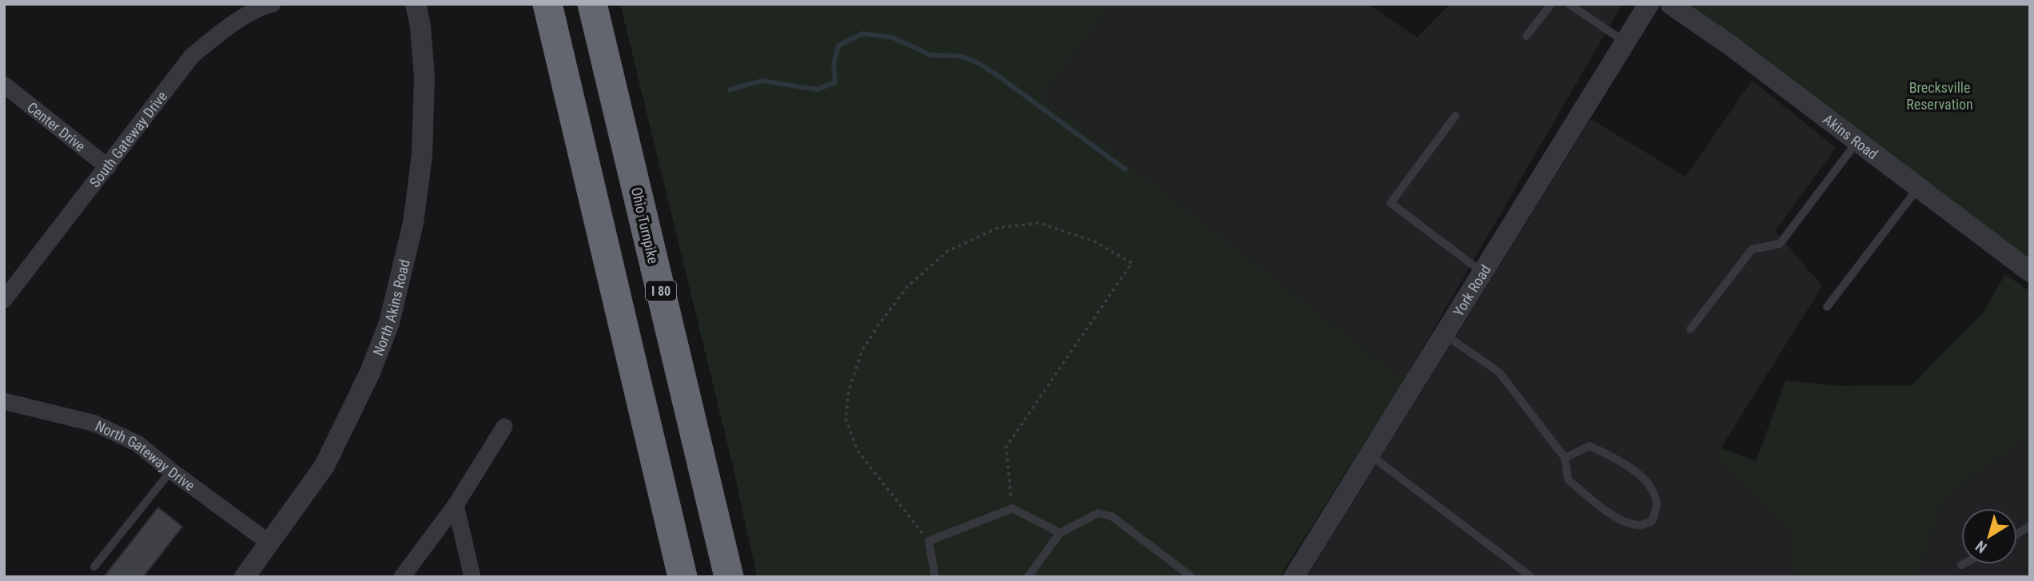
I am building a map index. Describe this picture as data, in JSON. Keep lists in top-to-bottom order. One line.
{"streets":{"highway":["Ohio Turnpike","I 80"],"street":["Center Drive","Akins Road","South Gateway Drive","York Road","North Akins Road","North Gateway Drive"]},"crossings":[["Center Drive","South Gateway Drive"],["North Akins Road","North Gateway Drive"]],"parks":["Brecksville Reservation"],"north":"bottom left"}
